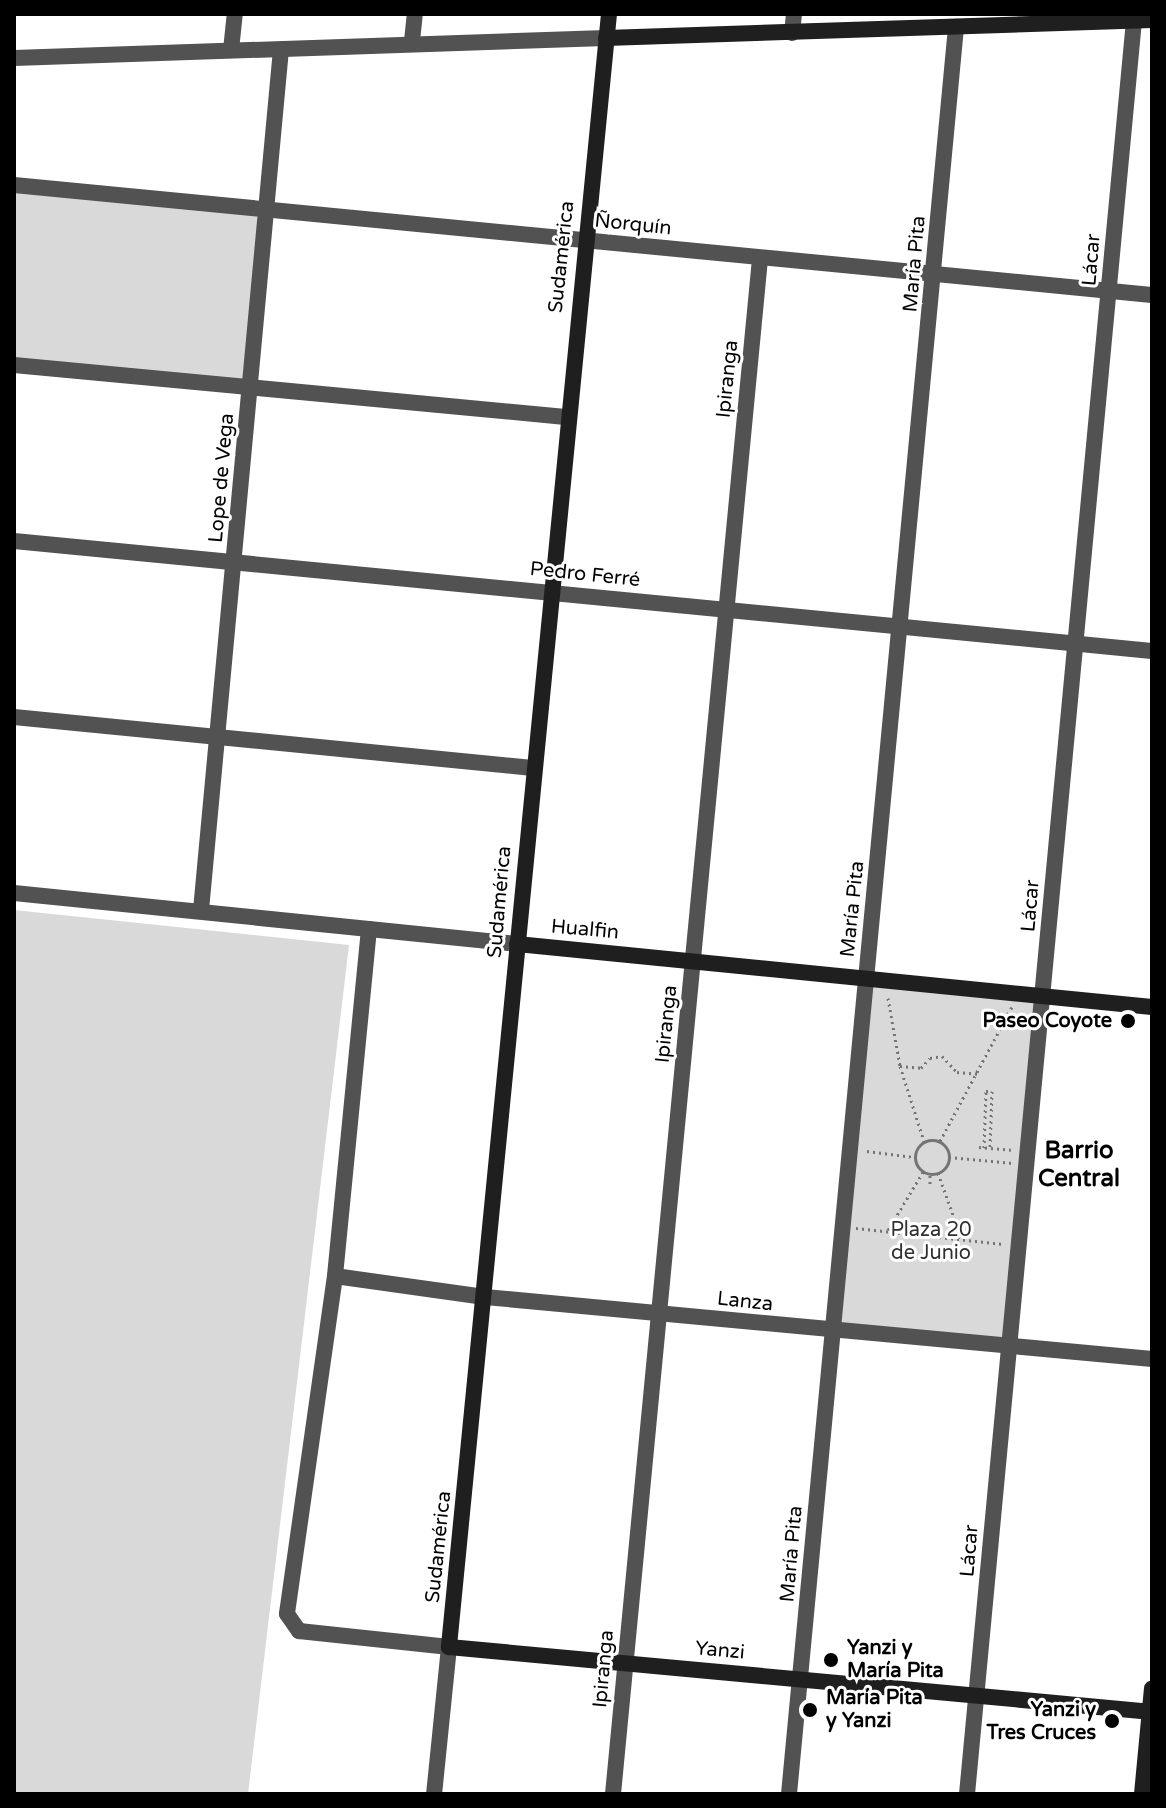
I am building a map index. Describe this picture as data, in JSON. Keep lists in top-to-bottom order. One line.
{"streets":{"street":["Ñorquín","Sudamérica","Lácar","María Pita","Ipiranga","Lope de Vega","Pedro Ferré","Hualfin","Lanza","Yanzi"]},"crossings":[["Ñorquín","Sudamérica"],["Ñorquín","Lácar"],["Ñorquín","María Pita"],["Ñorquín","Ipiranga"],["Ñorquín","Lope de Vega"],["Sudamérica","Pedro Ferré"],["Sudamérica","Hualfin"],["Sudamérica","Lanza"],["Sudamérica","Yanzi"],["Lácar","Pedro Ferré"],["Lácar","Hualfin"],["Lácar","Lanza"],["Lácar","Yanzi"],["María Pita","Pedro Ferré"],["María Pita","Hualfin"],["María Pita","Lanza"],["María Pita","Yanzi"],["Ipiranga","Pedro Ferré"],["Ipiranga","Hualfin"],["Ipiranga","Lanza"],["Ipiranga","Yanzi"],["Lope de Vega","Pedro Ferré"],["Lope de Vega","Hualfin"],["Lanza","Yanzi"]],"districts":["Barrio Central"],"parks":["Plaza 20 de Junio"],"places":["Paseo Coyote","Yanzi y María Pita","María Pita y Yanzi","Yanzi y Tres Cruces"]}
